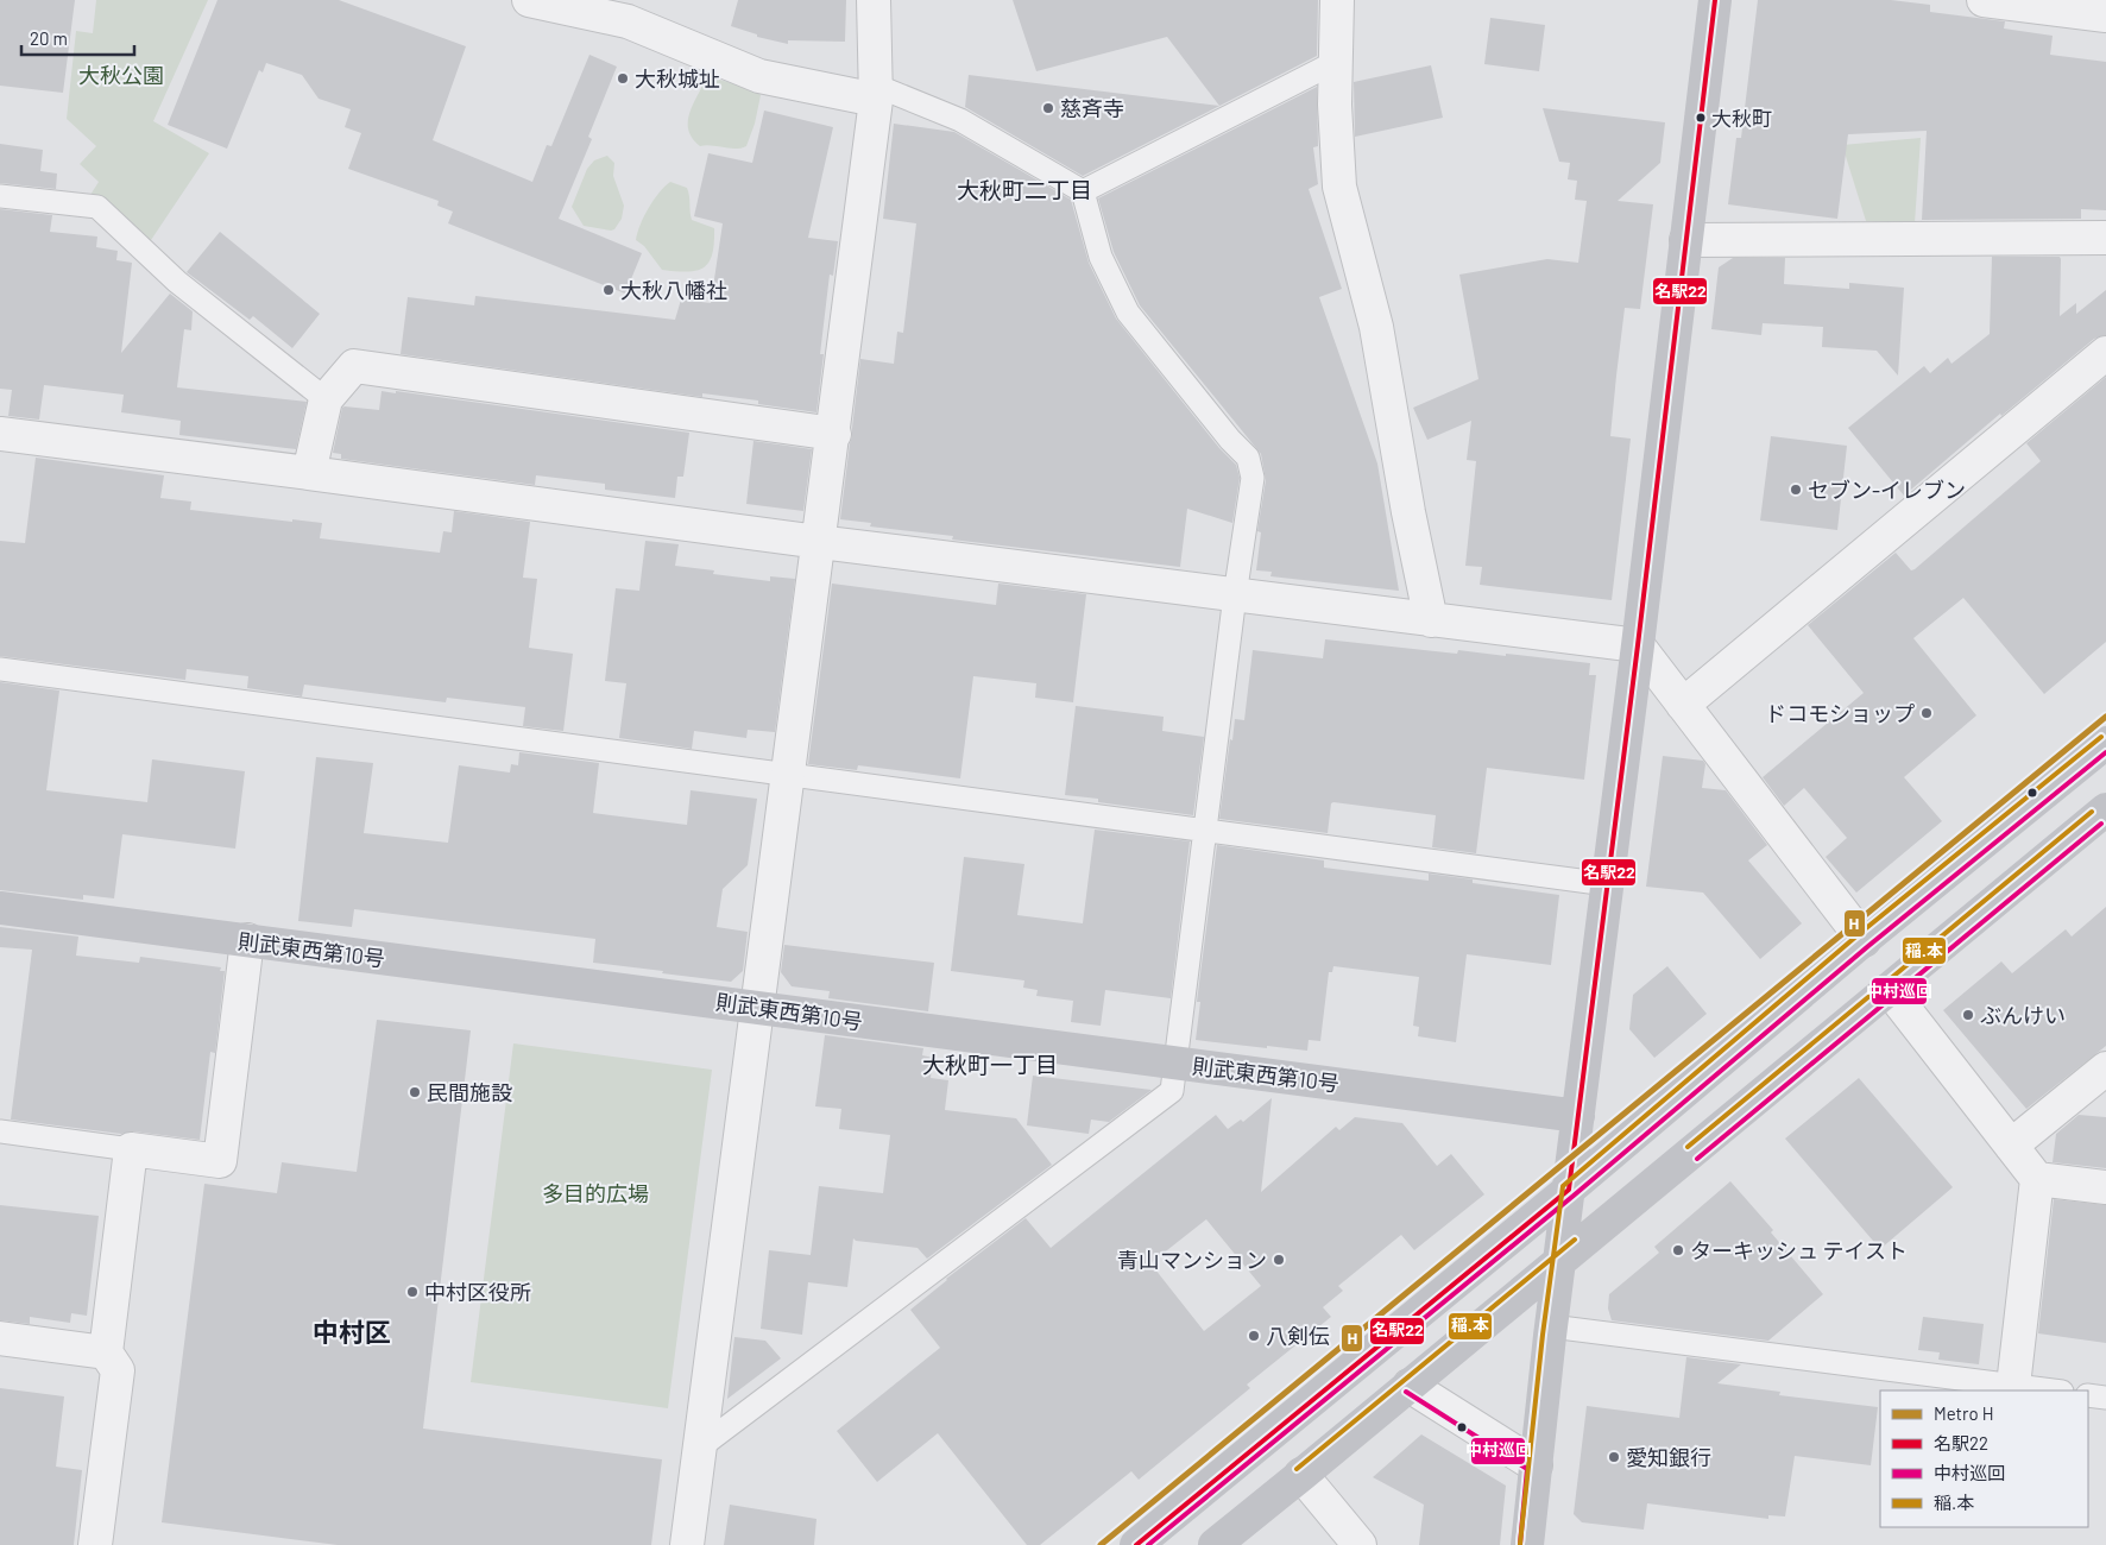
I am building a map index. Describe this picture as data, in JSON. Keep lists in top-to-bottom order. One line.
{"streets":{"street":["則武東西第10号"]},"districts":["大秋町二丁目","大秋町一丁目","中村区"],"parks":["大秋公園","多目的広場"],"places":["大秋城址","慈斉寺","大秋町","大秋八幡社","セブン-イレブン","ドコモショップ","ぶんけい","民間施設","ターキッシュ テイスト","青山マンション","中村区役所","八剣伝","愛知銀行"],"lines":["transit line 名駅22","metro line H","transit line 稲.本","transit line 中村巡回"],"legend":["Metro H","名駅22","中村巡回","稲.本"],"scale_bar":"20 m"}
